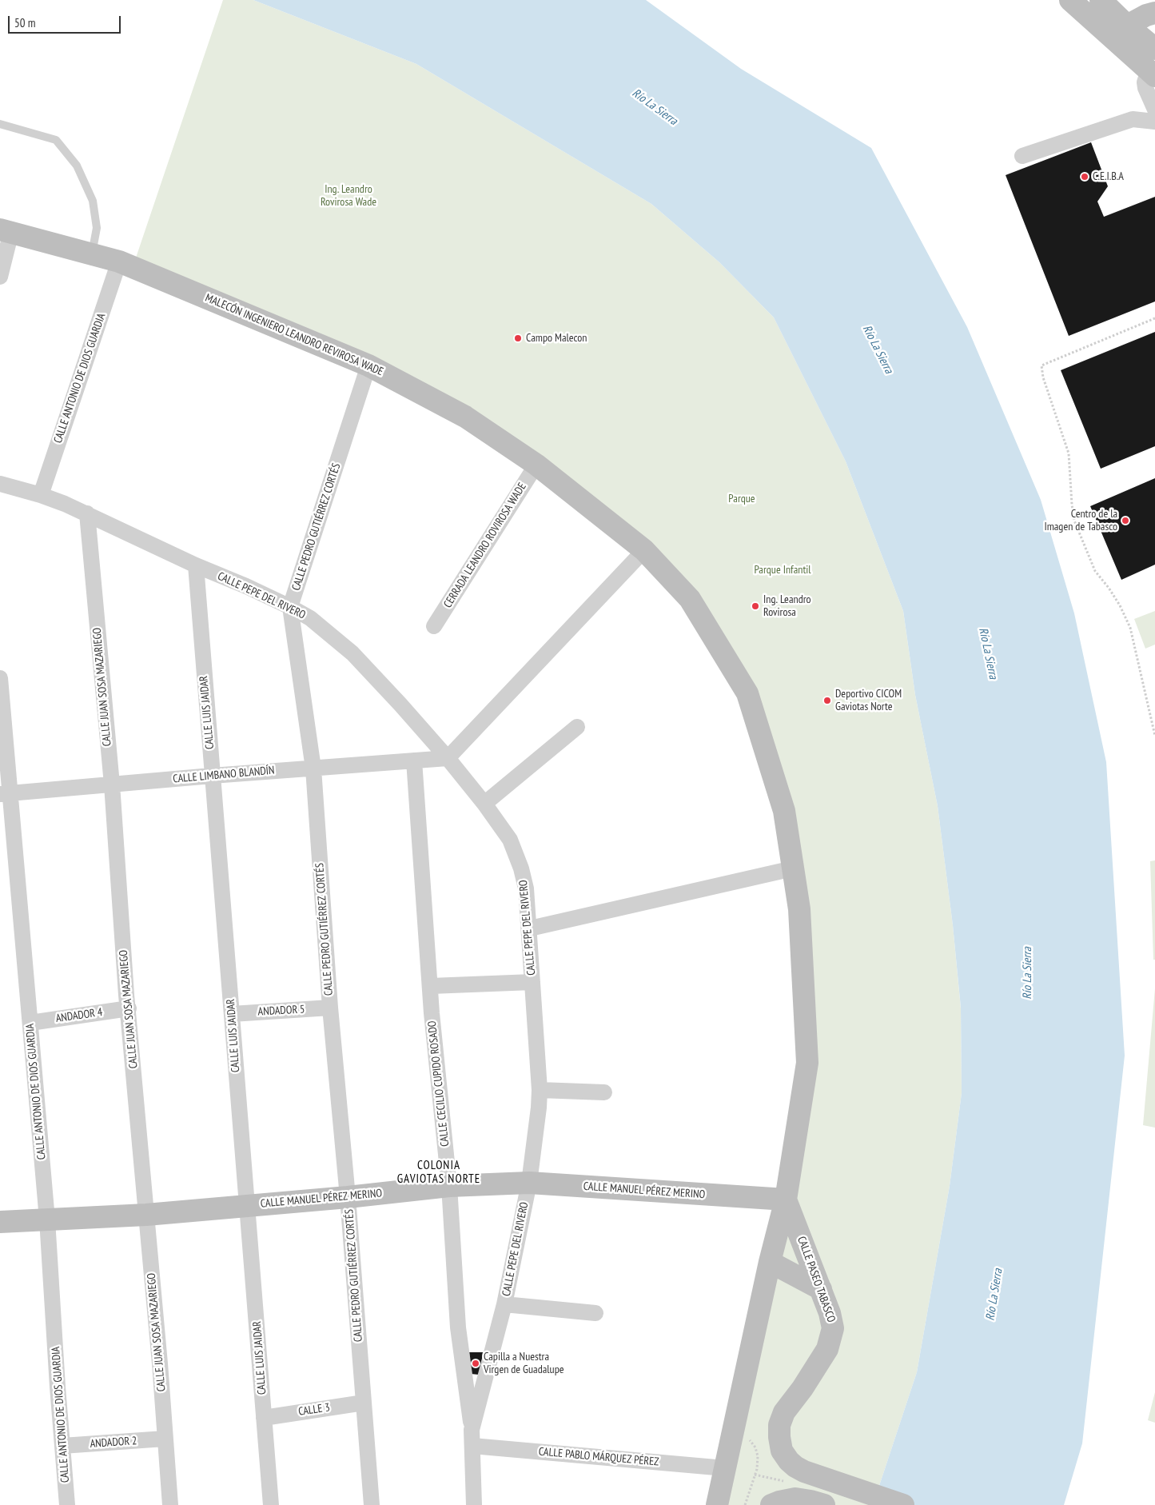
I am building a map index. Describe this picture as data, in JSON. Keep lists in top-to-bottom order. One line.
{"streets":{"main road":["MALECÓN INGENIERO LEANDRO REVIROSA WADE","CALLE MANUEL PÉREZ MERINO","CALLE PASEO TABASCO"],"street":["CALLE ANTONIO DE DIOS GUARDIA","CALLE PEDRO GUTIÉRREZ CORTÉS","CERRADA LEANDRO ROVIROSA WADE","CALLE PEPE DEL RIVERO","CALLE JUAN SOSA MAZARIEGO","CALLE LUIS JAIDAR","CALLE LIMBANO BLANDÍN","ANDADOR 5","ANDADOR 4","CALLE CECILIO CUPIDO ROSADO","CALLE 3","ANDADOR 2","CALLE PABLO MÁRQUEZ PÉREZ"]},"crossings":[["MALECÓN INGENIERO LEANDRO REVIROSA WADE","CALLE ANTONIO DE DIOS GUARDIA"],["MALECÓN INGENIERO LEANDRO REVIROSA WADE","CALLE PEDRO GUTIÉRREZ CORTÉS"],["MALECÓN INGENIERO LEANDRO REVIROSA WADE","CERRADA LEANDRO ROVIROSA WADE"],["MALECÓN INGENIERO LEANDRO REVIROSA WADE","CALLE MANUEL PÉREZ MERINO"],["MALECÓN INGENIERO LEANDRO REVIROSA WADE","CALLE PASEO TABASCO"],["MALECÓN INGENIERO LEANDRO REVIROSA WADE","CALLE PABLO MÁRQUEZ PÉREZ"],["CALLE ANTONIO DE DIOS GUARDIA","CALLE PEPE DEL RIVERO"],["CALLE ANTONIO DE DIOS GUARDIA","CALLE LIMBANO BLANDÍN"],["CALLE ANTONIO DE DIOS GUARDIA","ANDADOR 4"],["CALLE ANTONIO DE DIOS GUARDIA","CALLE MANUEL PÉREZ MERINO"],["CALLE ANTONIO DE DIOS GUARDIA","ANDADOR 2"],["CALLE PEDRO GUTIÉRREZ CORTÉS","CALLE PEPE DEL RIVERO"],["CALLE PEDRO GUTIÉRREZ CORTÉS","CALLE LIMBANO BLANDÍN"],["CALLE PEDRO GUTIÉRREZ CORTÉS","ANDADOR 5"],["CALLE PEDRO GUTIÉRREZ CORTÉS","CALLE MANUEL PÉREZ MERINO"],["CALLE PEDRO GUTIÉRREZ CORTÉS","CALLE 3"],["CALLE PEPE DEL RIVERO","CALLE JUAN SOSA MAZARIEGO"],["CALLE PEPE DEL RIVERO","CALLE LUIS JAIDAR"],["CALLE PEPE DEL RIVERO","CALLE LIMBANO BLANDÍN"],["CALLE PEPE DEL RIVERO","CALLE CECILIO CUPIDO ROSADO"],["CALLE PEPE DEL RIVERO","CALLE MANUEL PÉREZ MERINO"],["CALLE PEPE DEL RIVERO","CALLE PABLO MÁRQUEZ PÉREZ"],["CALLE JUAN SOSA MAZARIEGO","CALLE LIMBANO BLANDÍN"],["CALLE JUAN SOSA MAZARIEGO","ANDADOR 4"],["CALLE JUAN SOSA MAZARIEGO","CALLE MANUEL PÉREZ MERINO"],["CALLE JUAN SOSA MAZARIEGO","ANDADOR 2"],["CALLE LUIS JAIDAR","CALLE LIMBANO BLANDÍN"],["CALLE LUIS JAIDAR","ANDADOR 5"],["CALLE LUIS JAIDAR","CALLE MANUEL PÉREZ MERINO"],["CALLE LUIS JAIDAR","CALLE 3"],["CALLE LIMBANO BLANDÍN","CALLE CECILIO CUPIDO ROSADO"],["CALLE CECILIO CUPIDO ROSADO","CALLE MANUEL PÉREZ MERINO"],["CALLE MANUEL PÉREZ MERINO","CALLE PASEO TABASCO"]],"districts":["COLONIA GAVIOTAS NORTE"],"water":["Río La Sierra"],"parks":["Ing. Leandro Rovirosa Wade","Parque","Parque Infantil"],"places":["C.E.I.B.A","Campo Malecon","Centro de la Imagen de Tabasco","Ing. Leandro Rovirosa","Deportivo CICOM Gaviotas Norte","Capilla a Nuestra Virgen de Guadalupe"],"scale_bar":"50 m"}
